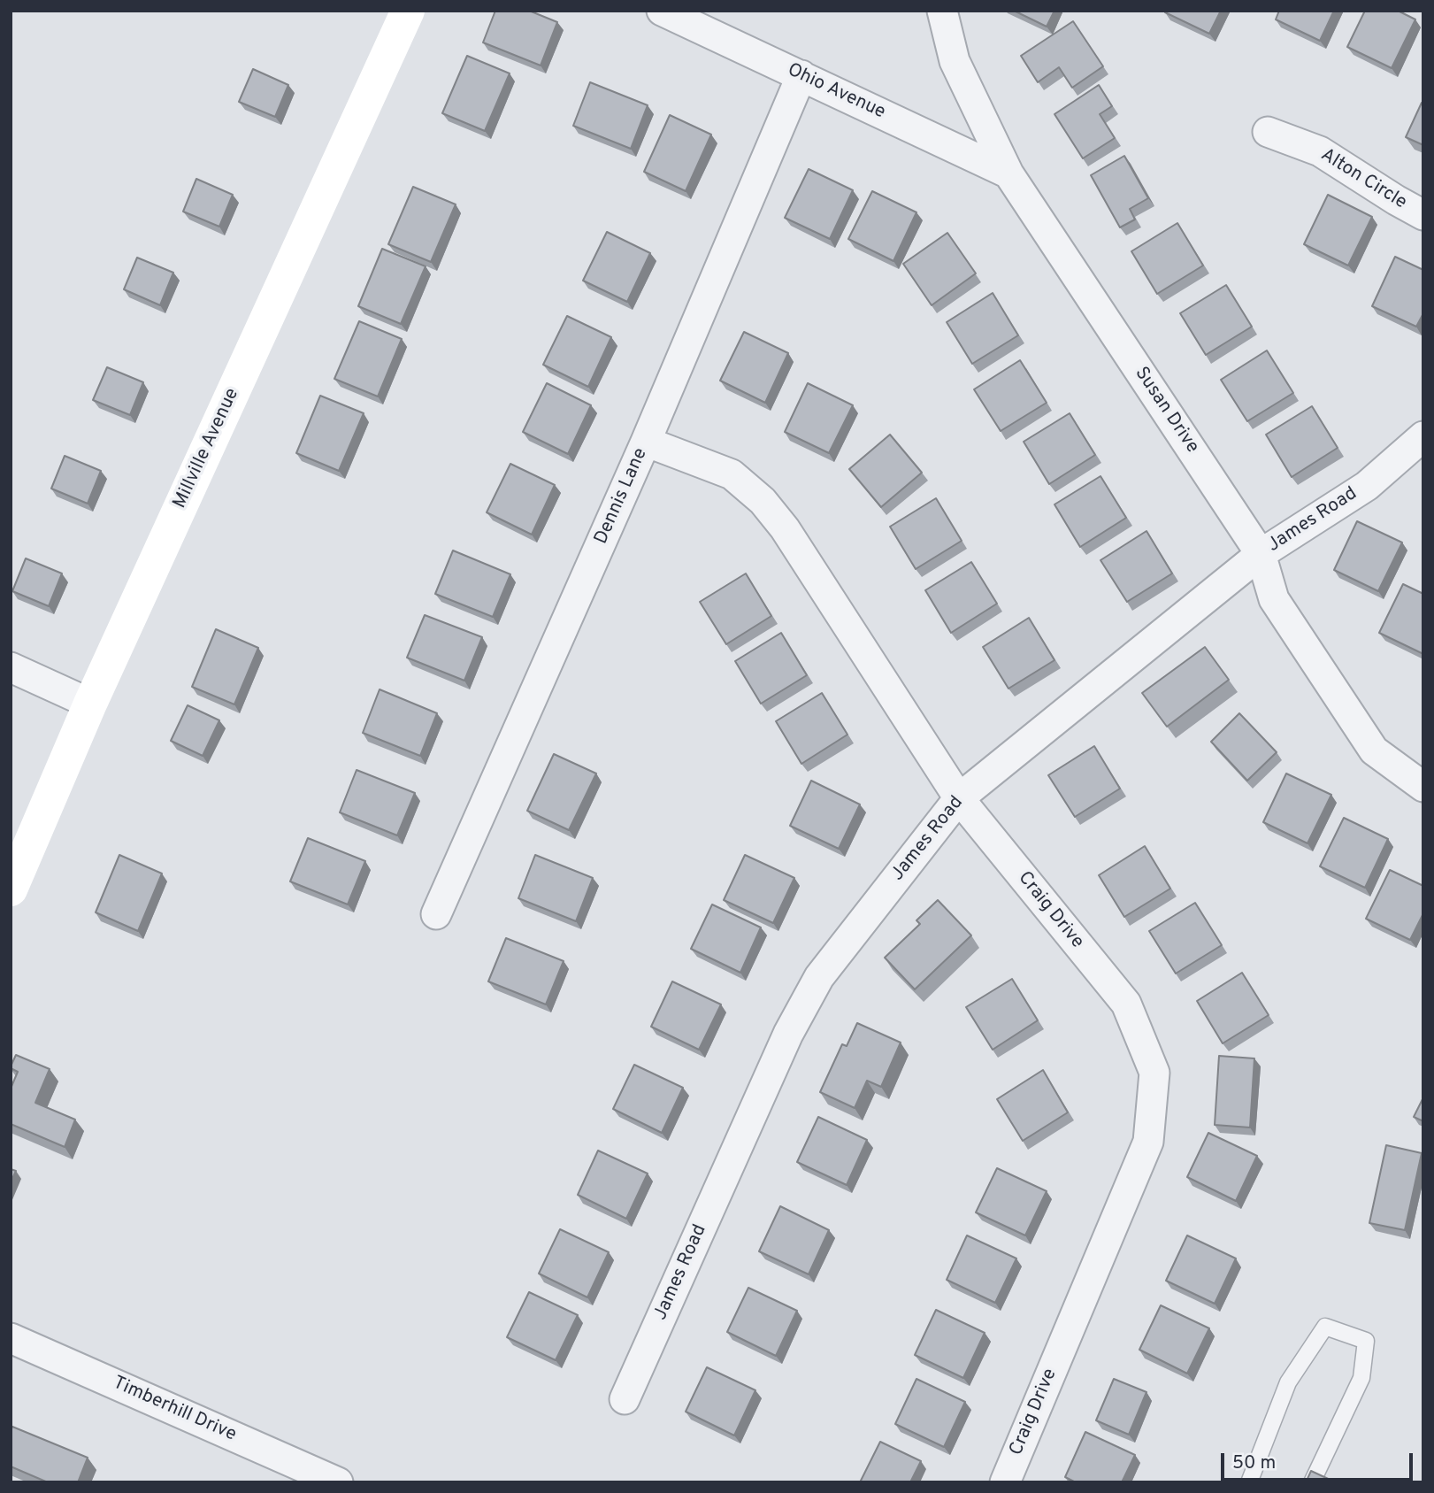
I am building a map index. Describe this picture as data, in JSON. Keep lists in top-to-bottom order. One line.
{"streets":{"main road":["Millville Avenue"],"street":["Ohio Avenue","Alton Circle","Susan Drive","Dennis Lane","James Road","Craig Drive","Timberhill Drive"]},"crossings":[["Ohio Avenue","Susan Drive"],["Ohio Avenue","Dennis Lane"],["Susan Drive","James Road"],["Dennis Lane","Craig Drive"],["James Road","Craig Drive"]],"scale_bar":"50 m"}
